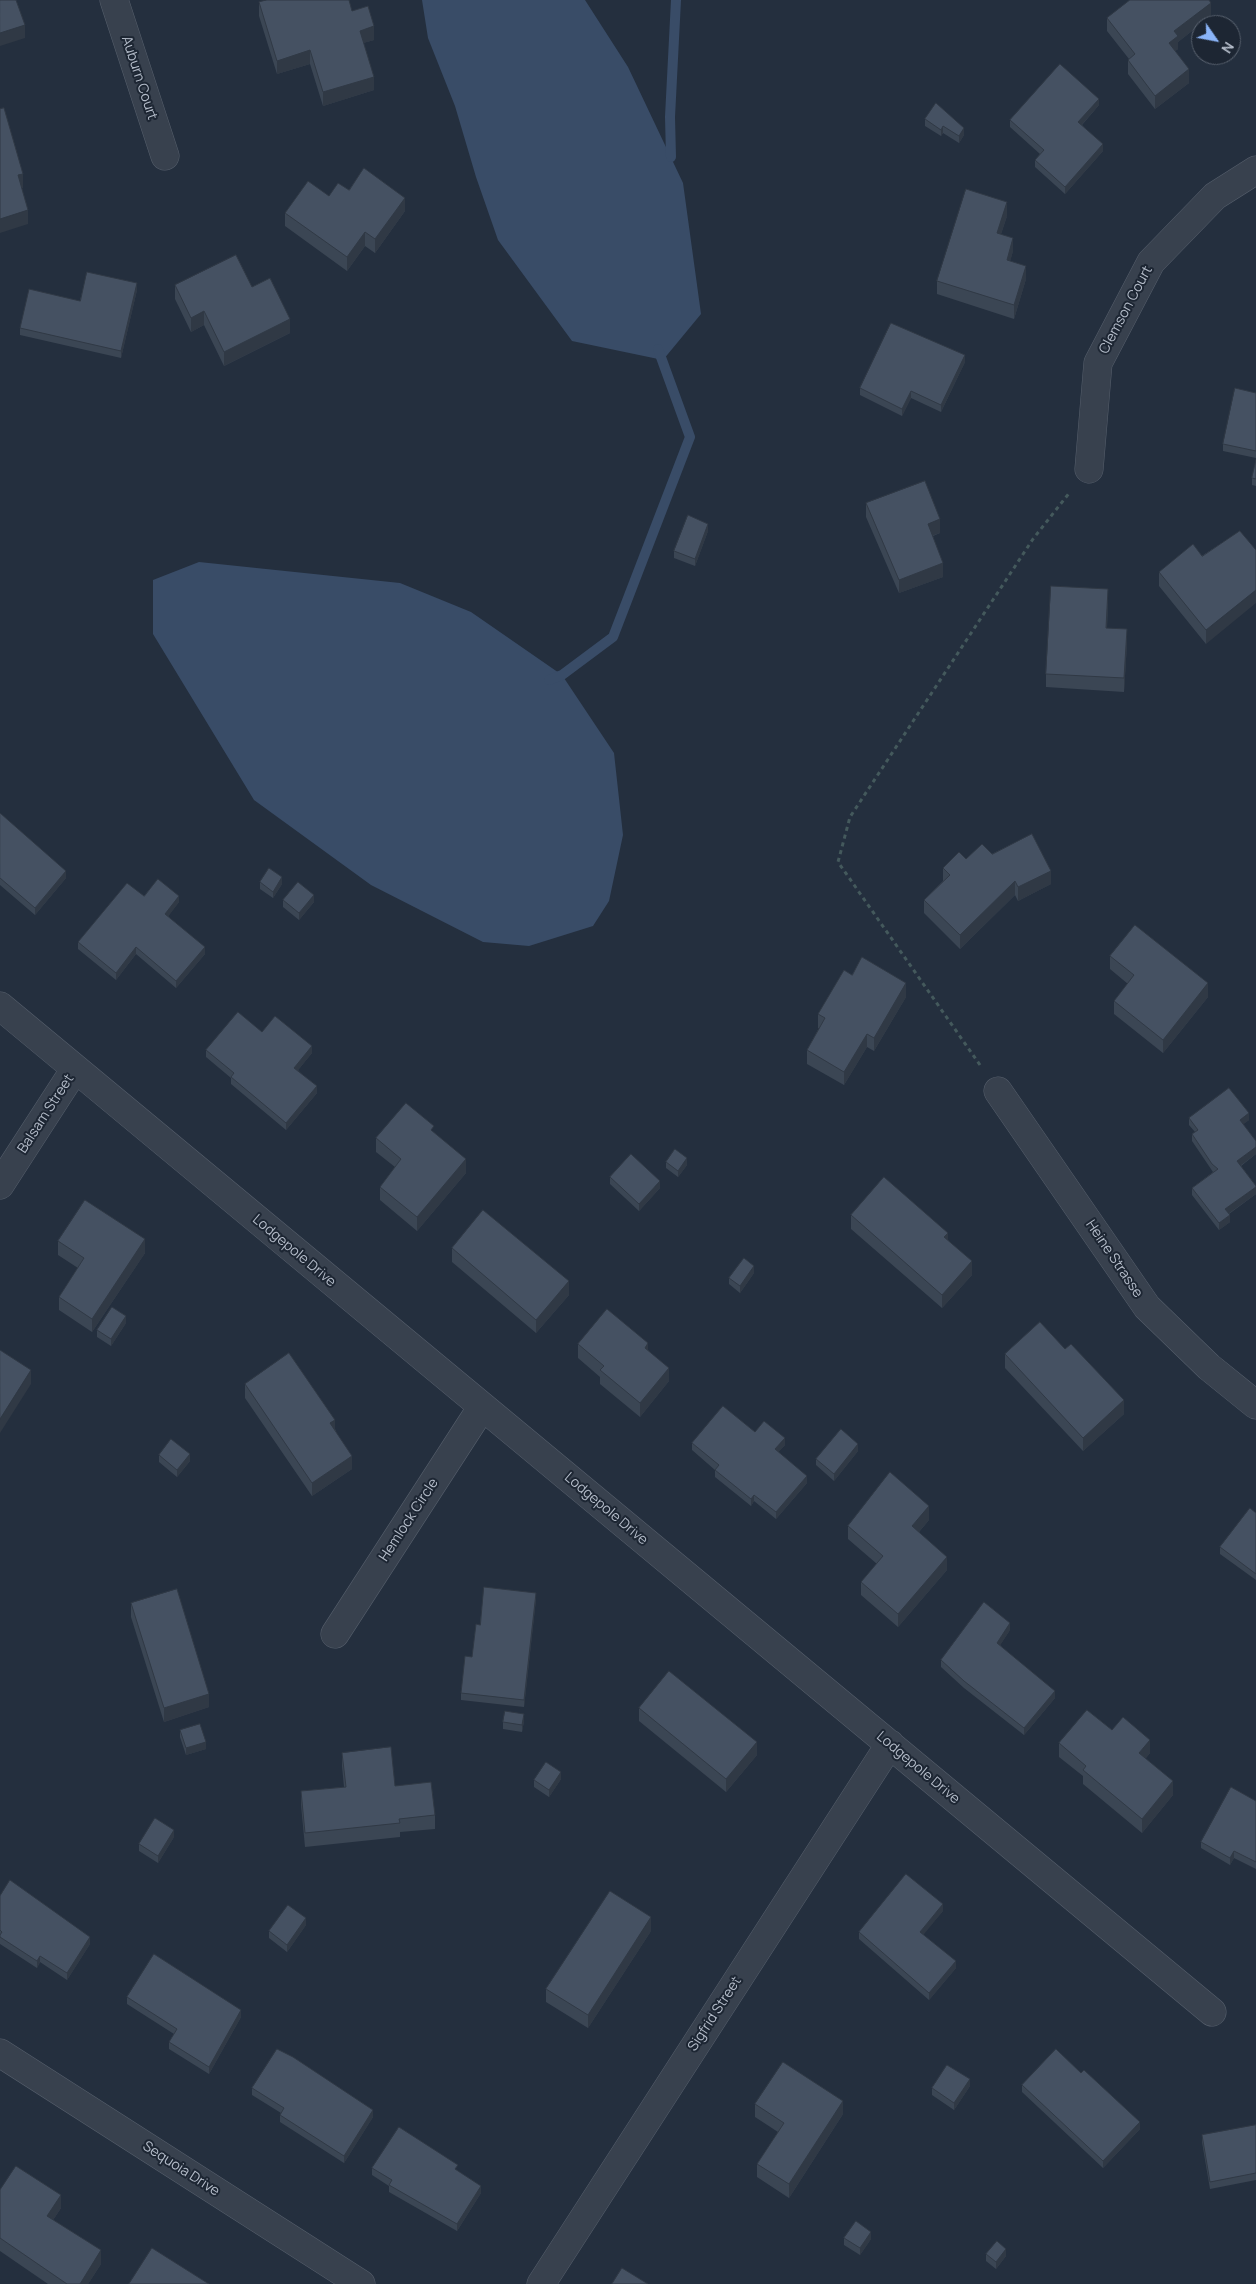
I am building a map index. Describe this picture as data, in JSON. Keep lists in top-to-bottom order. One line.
{"streets":{"street":["Auburn Court","Clemson Court","Balsam Street","Lodgepole Drive","Heine Strasse","Hemlock Circle","Sigfrid Street","Sequoia Drive"]},"crossings":[["Balsam Street","Lodgepole Drive"],["Lodgepole Drive","Hemlock Circle"],["Lodgepole Drive","Sigfrid Street"]],"north":"bottom right"}
